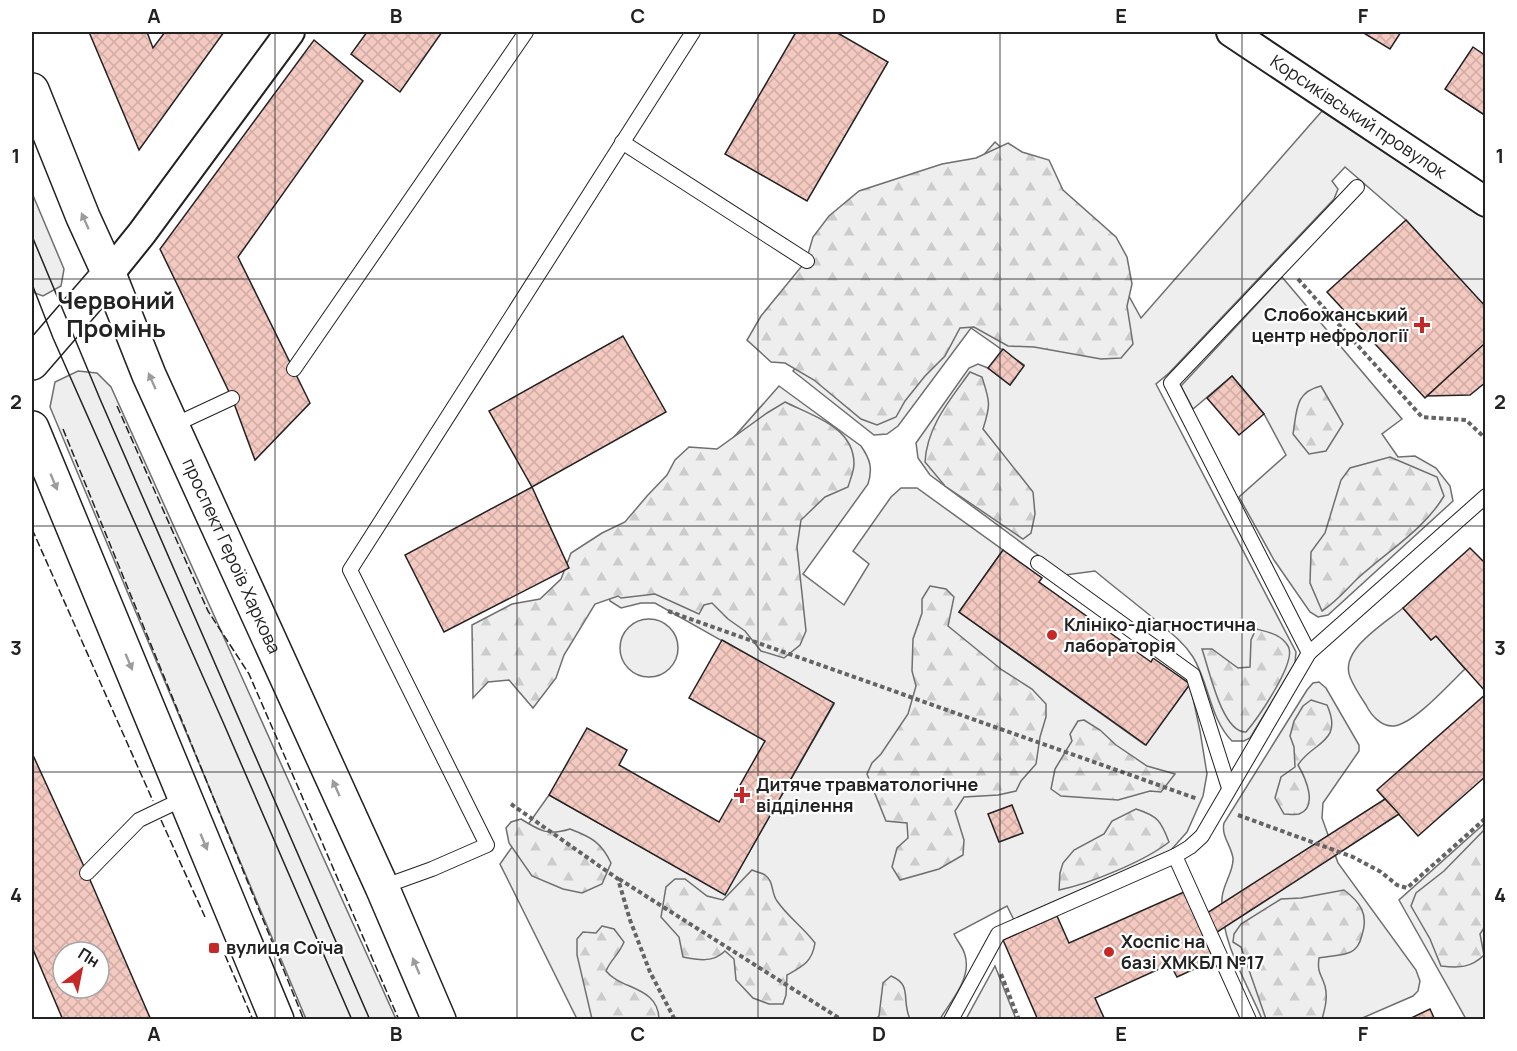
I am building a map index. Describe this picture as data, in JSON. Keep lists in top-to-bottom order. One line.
{"streets":{"main road":["проспект Героїв Харкова"],"street":["Корсиківський провулок"]},"districts":["Червоний Промінь"],"places":{"health":["Слобожанський центр нефрології","Дитяче травматологічне відділення"],"other":["Клініко-діагностична лабораторія","Хоспіс на базі ХМКБЛ №17"],"transit":["вулиця Соїча"]},"north":"top right","grid":{"columns":["A","B","C","D","E","F"],"rows":["1","2","3","4"]}}
